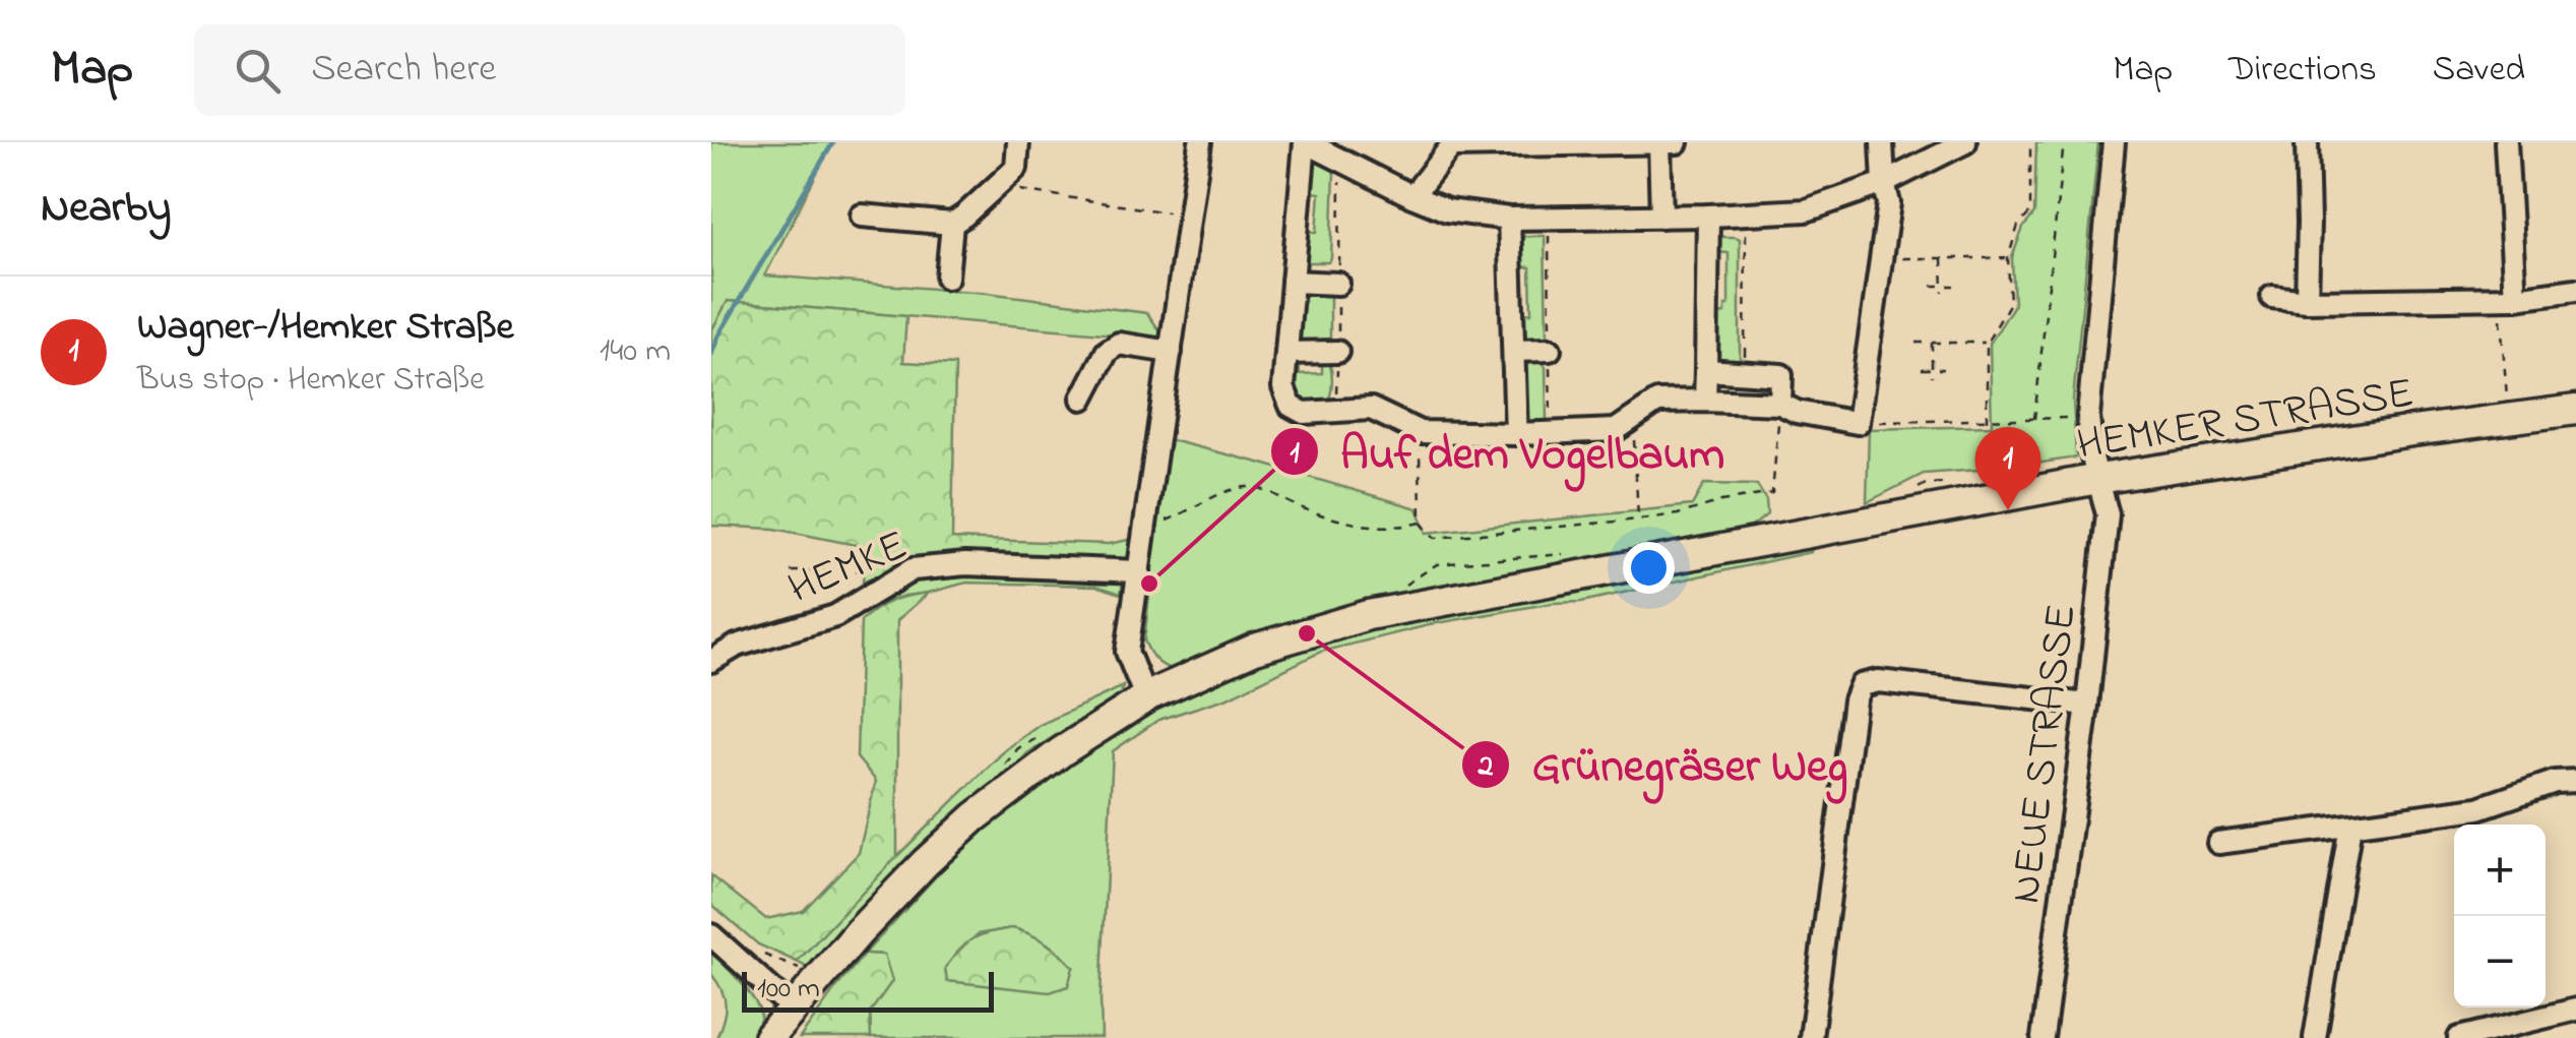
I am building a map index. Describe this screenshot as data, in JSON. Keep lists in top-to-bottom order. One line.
{"streets":{"main road":["HEMKER STRASSE"],"street":["HEMKE","NEUE STRASSE"]},"crossings":[["HEMKER STRASSE","NEUE STRASSE"]],"places":["Auf dem Vogelbaum","Grünegräser Weg"],"scale_bar":"100 m","page":{"header":"Map","search":"Search here","nav":["Map","Directions","Saved"],"heading":"Nearby","list":[{"mark":"1","name":"Wagner-/Hemker Straße","note":"Bus stop · Hemker Straße","value":"140 m"}],"pins":"1","map_buttons":["+","−"],"scale":"100 m"}}
